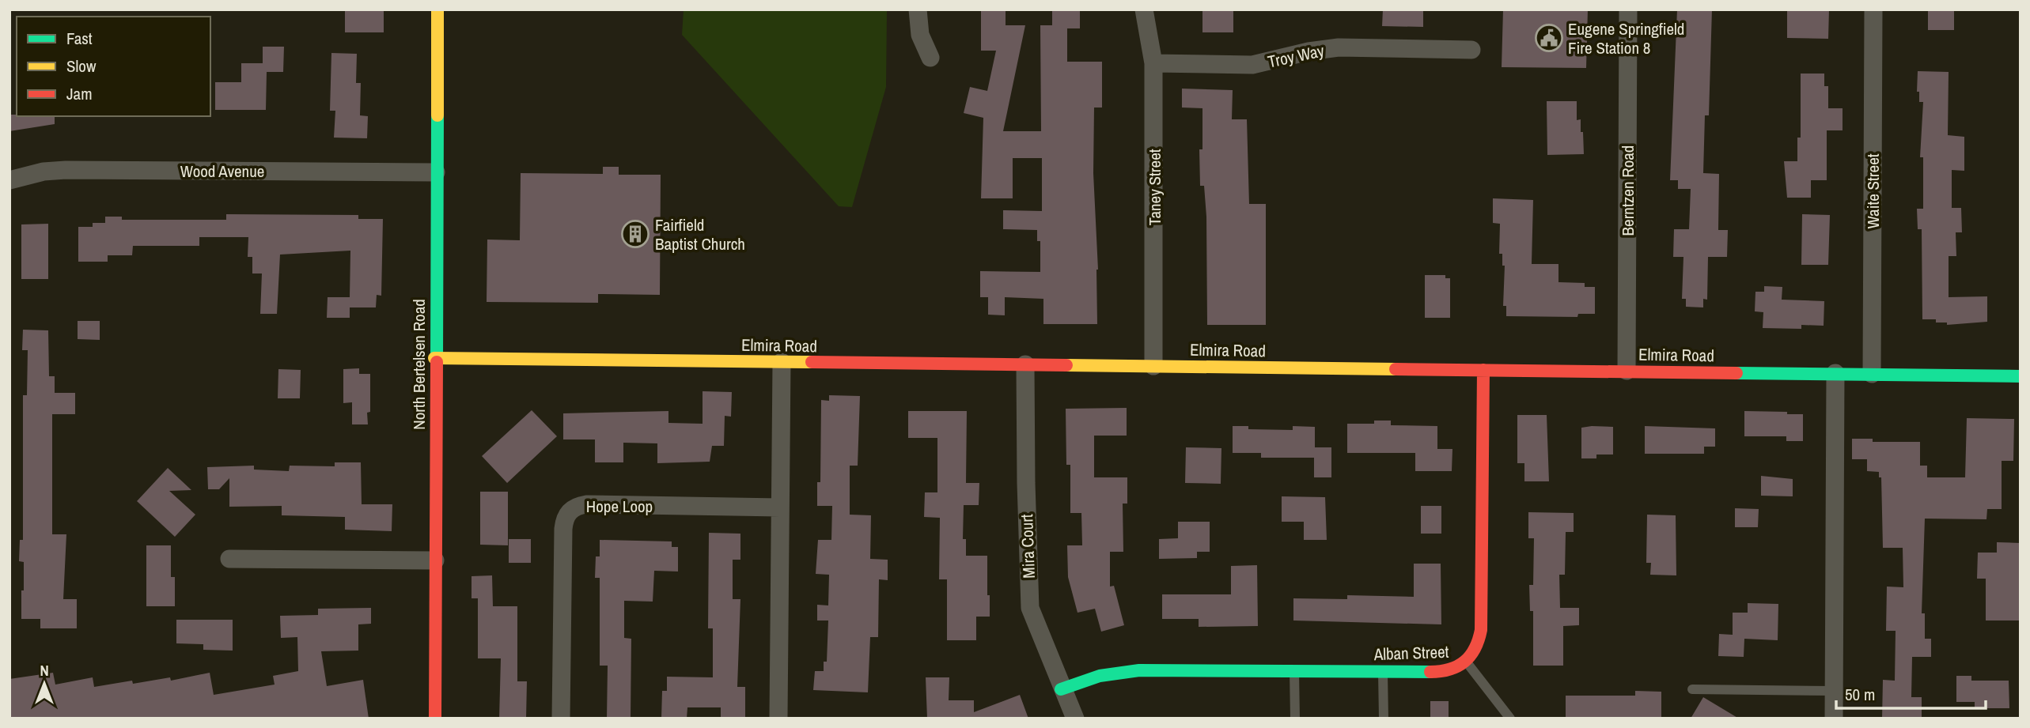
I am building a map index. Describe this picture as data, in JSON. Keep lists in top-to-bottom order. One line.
{"streets":{"street":["Troy Way","Wood Avenue","Taney Street","Berntzen Road","Waite Street","Elmira Road","North Bertelsen Road","Hope Loop","Mira Court","Alban Street"]},"crossings":[["Troy Way","Taney Street"],["Wood Avenue","North Bertelsen Road"],["Taney Street","Elmira Road"],["Berntzen Road","Elmira Road"],["Waite Street","Elmira Road"],["Elmira Road","North Bertelsen Road"],["Elmira Road","Mira Court"],["Elmira Road","Alban Street"],["Mira Court","Alban Street"]],"places":{"public building":["Eugene Springfield Fire Station 8"],"building":["Fairfield Baptist Church"]},"legend":["Fast","Slow","Jam"],"scale_bar":"50 m","north":"top"}
